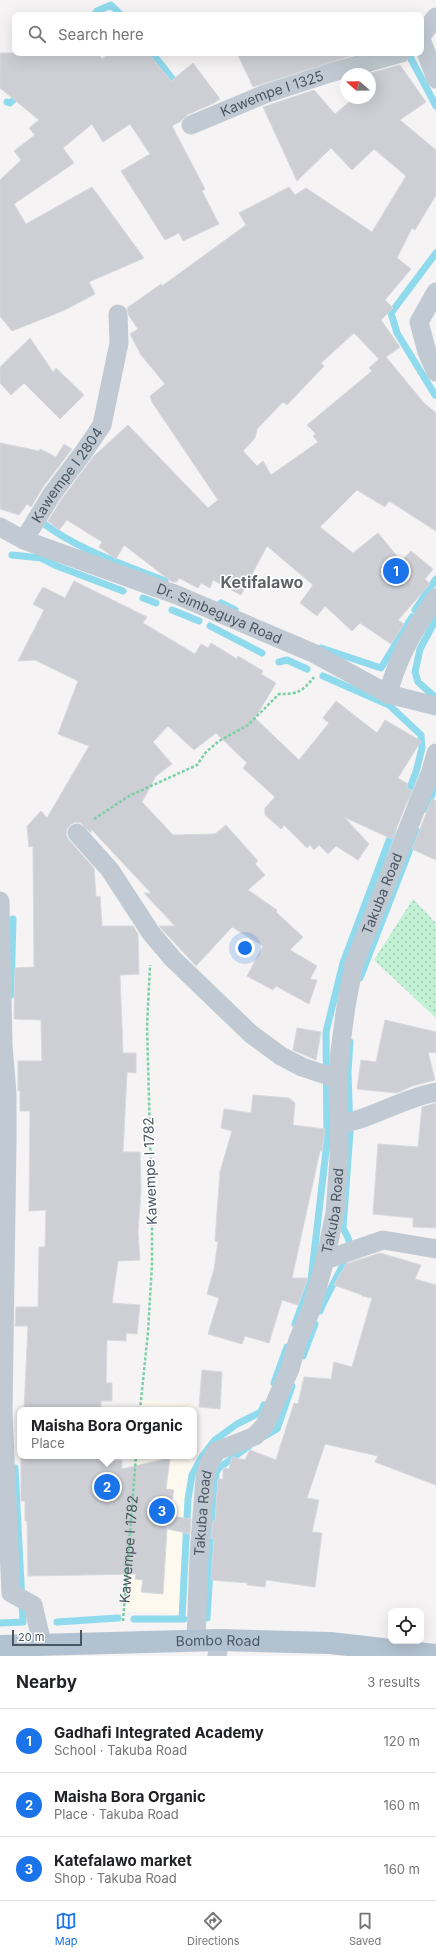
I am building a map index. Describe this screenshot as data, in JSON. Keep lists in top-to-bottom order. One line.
{"streets":{"main road":["Bombo Road"],"street":["Kawempe I 1325","Kawempe I 2804","Dr. Simbeguya Road","Takuba Road"],"path":["Kawempe I 1782"]},"crossings":[["Kawempe I 2804","Dr. Simbeguya Road"],["Takuba Road","Bombo Road"],["Kawempe I 1782","Bombo Road"]],"districts":["Ketifalawo"],"scale_bar":"20 m","north":"left","page":{"search":"Search here","pins":["1","2","3"],"popup":["Maisha Bora Organic","Place"],"scale":"20 m","heading":["Nearby","3 results"],"list":[{"mark":"1","name":"Gadhafi Integrated Academy","note":"School · Takuba Road","value":"120 m"},{"mark":"2","name":"Maisha Bora Organic","note":"Place · Takuba Road","value":"160 m"},{"mark":"3","name":"Katefalawo market","note":"Shop · Takuba Road","value":"160 m"}],"nav":["Map","Directions","Saved"]}}
